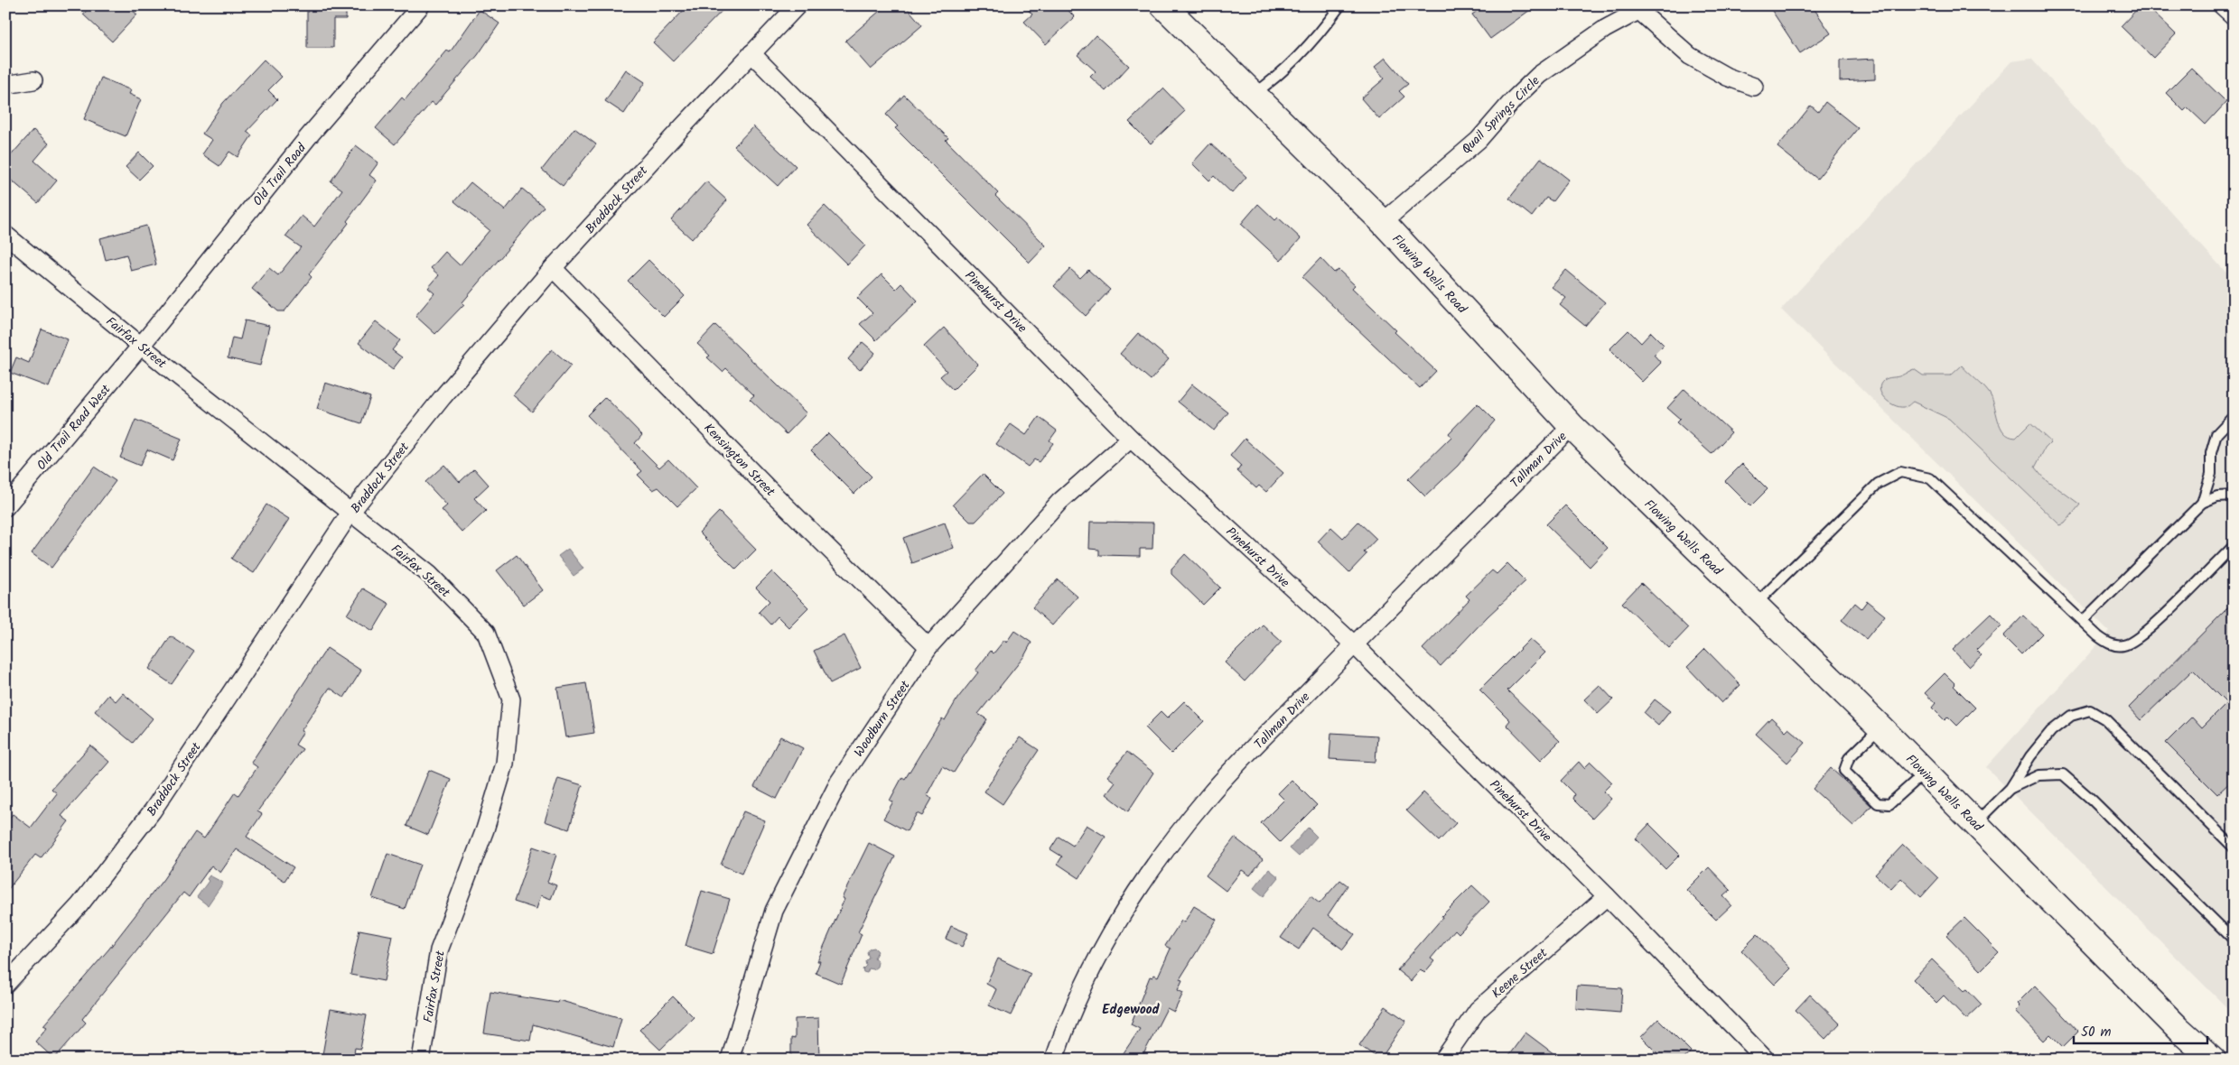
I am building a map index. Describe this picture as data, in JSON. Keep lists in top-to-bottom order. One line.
{"streets":{"main road":["Flowing Wells Road"],"street":["Quail Springs Circle","Old Trail Road","Braddock Street","Pinehurst Drive","Fairfax Street","Old Trail Road West","Kensington Street","Tallman Drive","Woodburn Street","Keene Street"]},"crossings":[["Quail Springs Circle","Flowing Wells Road"],["Old Trail Road","Fairfax Street"],["Old Trail Road","Old Trail Road West"],["Braddock Street","Pinehurst Drive"],["Braddock Street","Fairfax Street"],["Braddock Street","Kensington Street"],["Flowing Wells Road","Tallman Drive"],["Pinehurst Drive","Tallman Drive"],["Pinehurst Drive","Woodburn Street"],["Pinehurst Drive","Keene Street"],["Fairfax Street","Old Trail Road West"],["Kensington Street","Woodburn Street"]],"districts":["Edgewood"],"scale_bar":"50 m"}
